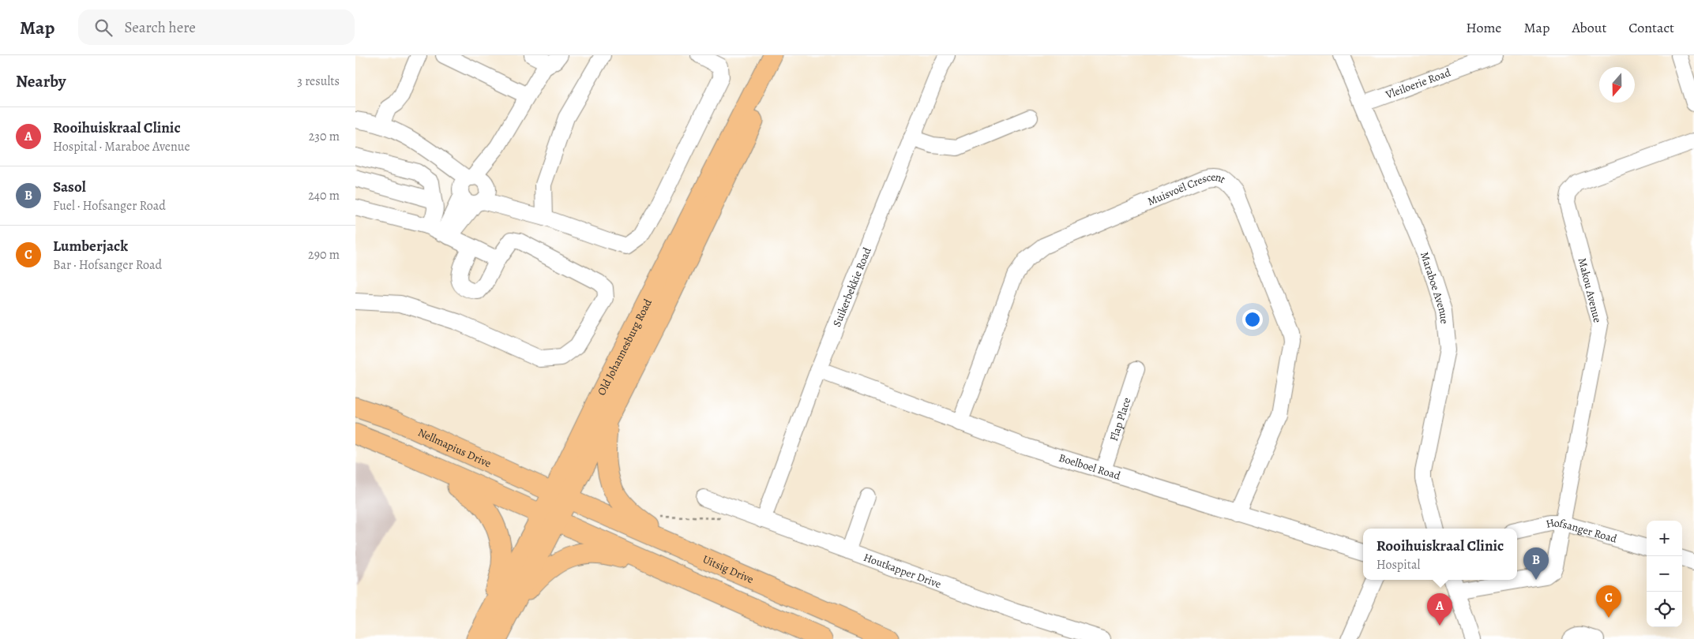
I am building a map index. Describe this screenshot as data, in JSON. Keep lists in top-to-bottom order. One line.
{"streets":{"main road":["Old Johannesburg Road","Nellmapius Drive","Uitsig Drive"],"street":["Vleiloerie Road","Muisvoël Crescent","Suikerbekkie Road","Maraboe Avenue","Makou Avenue","Flap Place","Boelboel Road","Hofsanger Road","Houtkapper Drive"]},"crossings":[["Vleiloerie Road","Maraboe Avenue"],["Muisvoël Crescent","Boelboel Road"],["Suikerbekkie Road","Boelboel Road"],["Suikerbekkie Road","Houtkapper Drive"],["Makou Avenue","Hofsanger Road"],["Old Johannesburg Road","Nellmapius Drive"],["Old Johannesburg Road","Uitsig Drive"],["Flap Place","Boelboel Road"],["Nellmapius Drive","Uitsig Drive"]],"north":"bottom","page":{"header":"Map","search":"Search here","nav":["Home","Map","About","Contact"],"heading":["Nearby","3 results"],"list":[{"mark":"A","name":"Rooihuiskraal Clinic","note":"Hospital · Maraboe Avenue","value":"230 m"},{"mark":"B","name":"Sasol","note":"Fuel · Hofsanger Road","value":"240 m"},{"mark":"C","name":"Lumberjack","note":"Bar · Hofsanger Road","value":"290 m"}],"map_buttons":["+","−"],"popup":["Rooihuiskraal Clinic","Hospital"],"pins":["B","C","A"]}}
